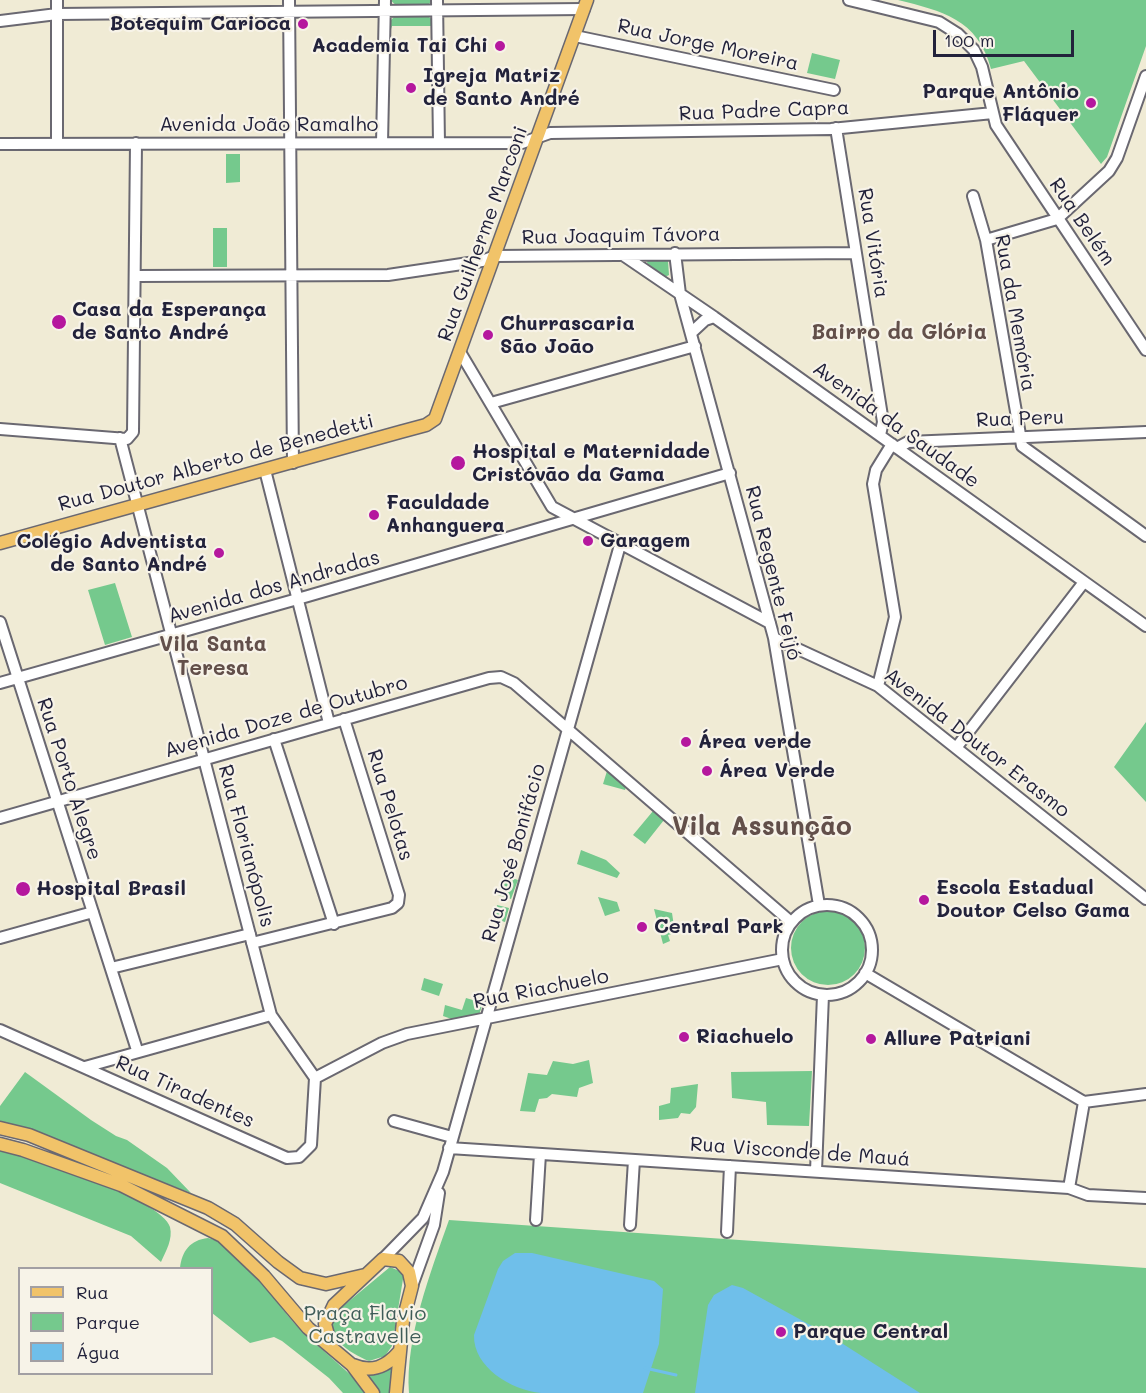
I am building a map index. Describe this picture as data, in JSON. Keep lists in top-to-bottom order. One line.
{"streets":{"main road":["Rua Guilherme Marconi","Rua Doutor Alberto de Benedetti"],"street":["Rua Jorge Moreira","Rua Padre Capra","Avenida João Ramalho","Rua Belém","Rua Joaquim Távora","Rua Vitória","Rua da Memória","Rua Peru","Avenida da Saudade","Rua Regente Feijó","Avenida dos Andradas","Avenida Doze de Outubro","Avenida Doutor Erasmo","Rua Porto Alegre","Rua Pelotas","Rua Florianópolis","Rua José Bonifácio","Rua Riachuelo","Rua Tiradentes","Rua Visconde de Mauá"]},"crossings":[["Rua Jorge Moreira","Rua Guilherme Marconi"],["Rua Padre Capra","Avenida João Ramalho"],["Rua Padre Capra","Rua Belém"],["Rua Padre Capra","Rua Guilherme Marconi"],["Rua Padre Capra","Rua Vitória"],["Avenida João Ramalho","Rua Guilherme Marconi"],["Rua Guilherme Marconi","Rua Joaquim Távora"],["Rua Guilherme Marconi","Rua Doutor Alberto de Benedetti"],["Rua Joaquim Távora","Rua Vitória"],["Rua Joaquim Távora","Avenida da Saudade"],["Rua Joaquim Távora","Rua Regente Feijó"],["Rua Vitória","Avenida da Saudade"],["Rua da Memória","Rua Peru"],["Rua Peru","Avenida da Saudade"],["Avenida da Saudade","Rua Regente Feijó"],["Rua Doutor Alberto de Benedetti","Rua Florianópolis"],["Rua Regente Feijó","Avenida dos Andradas"],["Rua Regente Feijó","Avenida Doze de Outubro"],["Rua Regente Feijó","Avenida Doutor Erasmo"],["Rua Regente Feijó","Rua Riachuelo"],["Avenida dos Andradas","Rua Porto Alegre"],["Avenida dos Andradas","Rua Florianópolis"],["Avenida Doze de Outubro","Rua Porto Alegre"],["Avenida Doze de Outubro","Rua Pelotas"],["Avenida Doze de Outubro","Rua Florianópolis"],["Avenida Doze de Outubro","Rua José Bonifácio"],["Avenida Doze de Outubro","Rua Riachuelo"],["Rua Florianópolis","Rua Riachuelo"],["Rua Florianópolis","Rua Tiradentes"],["Rua José Bonifácio","Rua Riachuelo"],["Rua José Bonifácio","Rua Visconde de Mauá"],["Rua Riachuelo","Rua Tiradentes"]],"districts":["Bairro da Glória","Vila Santa Teresa","Vila Assunção"],"parks":["Praça Flavio Castravelle"],"places":["Botequim Carioca","Academia Tai Chi","Igreja Matriz de Santo André","Parque Antônio Fláquer","Casa da Esperança de Santo André","Churrascaria São João","Hospital e Maternidade Cristóvão da Gama","Faculdade Anhanguera","Garagem","Colégio Adventista de Santo André","Área verde","Área Verde","Hospital Brasil","Escola Estadual Doutor Celso Gama","Central Park","Riachuelo","Allure Patriani","Parque Central"],"legend":["Rua","Parque","Água"],"scale_bar":"100 m"}
